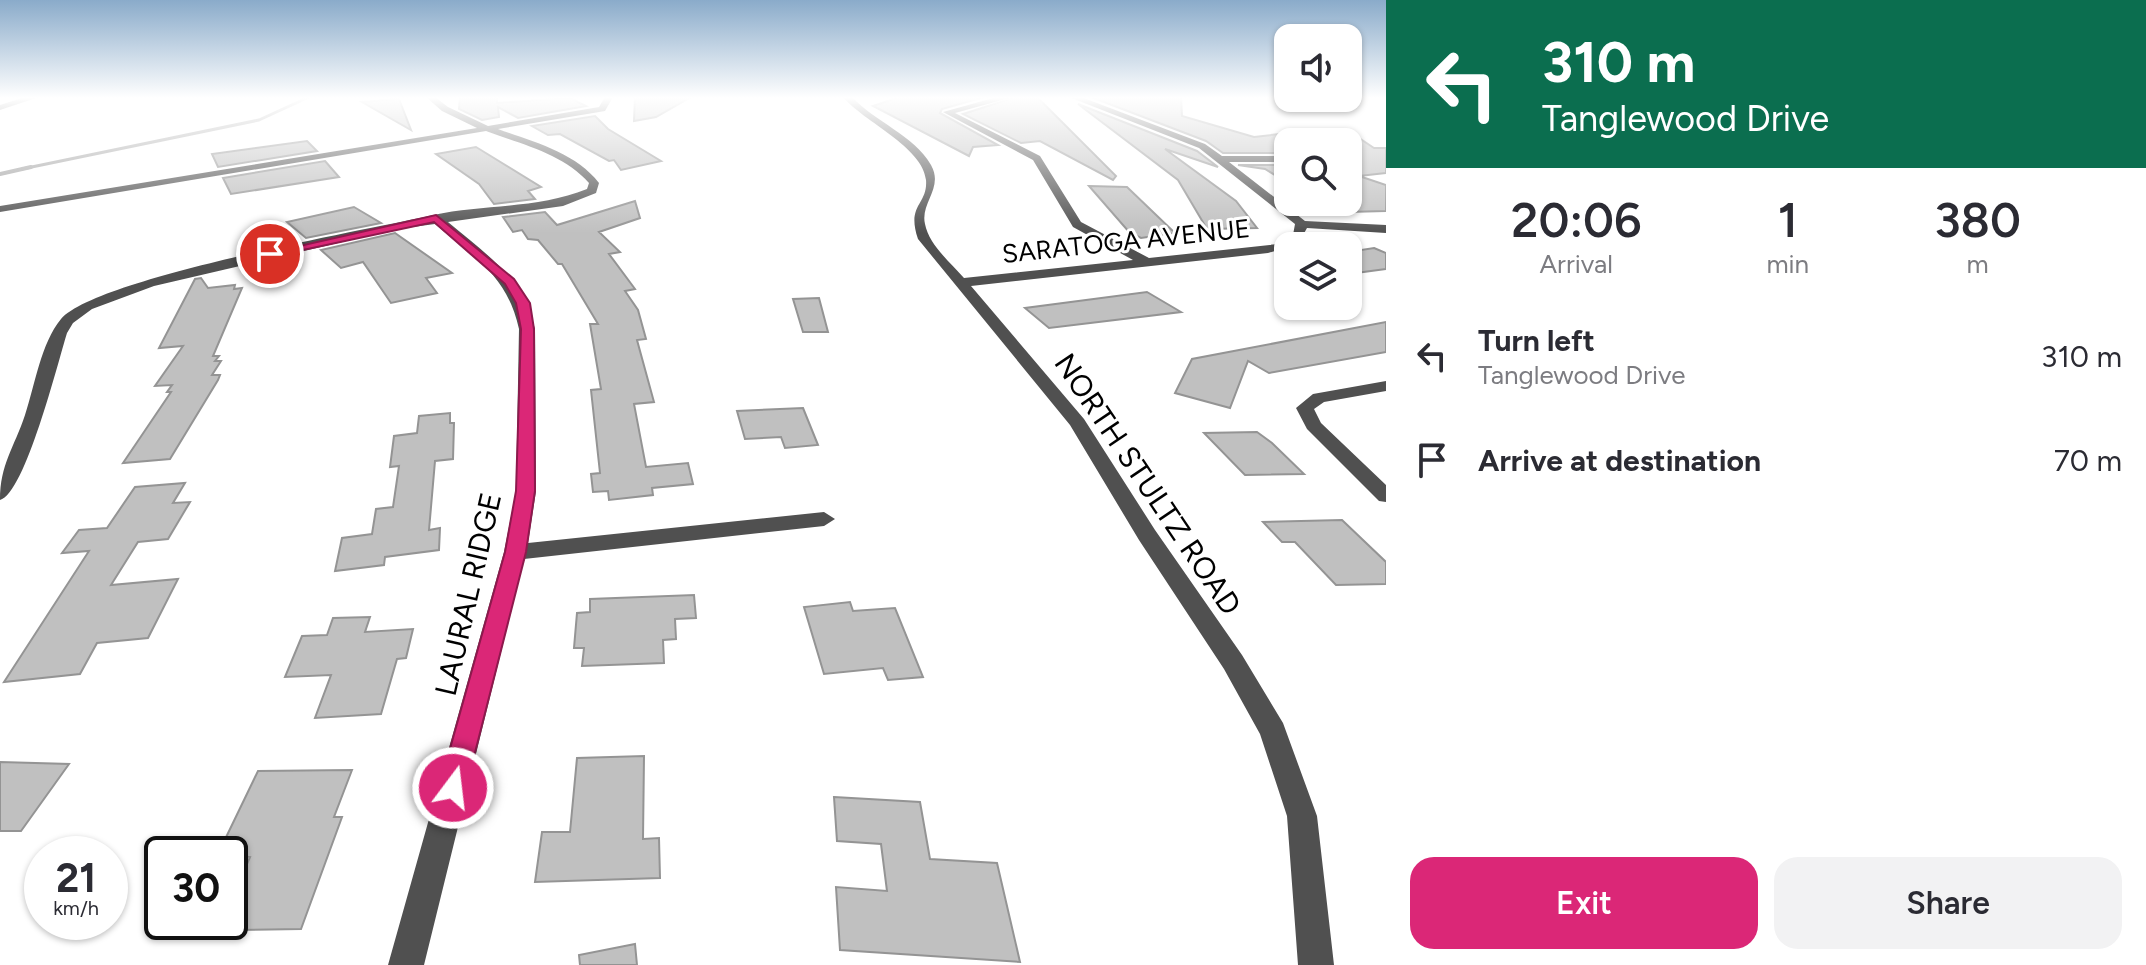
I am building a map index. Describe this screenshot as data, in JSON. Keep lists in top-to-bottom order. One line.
{"streets":{"street":["SARATOGA AVENUE","NORTH STULTZ ROAD","LAURAL RIDGE"]},"crossings":[["SARATOGA AVENUE","NORTH STULTZ ROAD"]],"page":{"turn":["310 m","Tanglewood Drive"],"eta":["20:06","Arrival","1","min","380","m"],"list":[{"name":"Turn left","note":"Tanglewood Drive","value":"310 m"},{"name":"Arrive at destination","value":"70 m"}],"speed":"21 km/h","limit":"30","buttons":["Exit","Share"]}}
